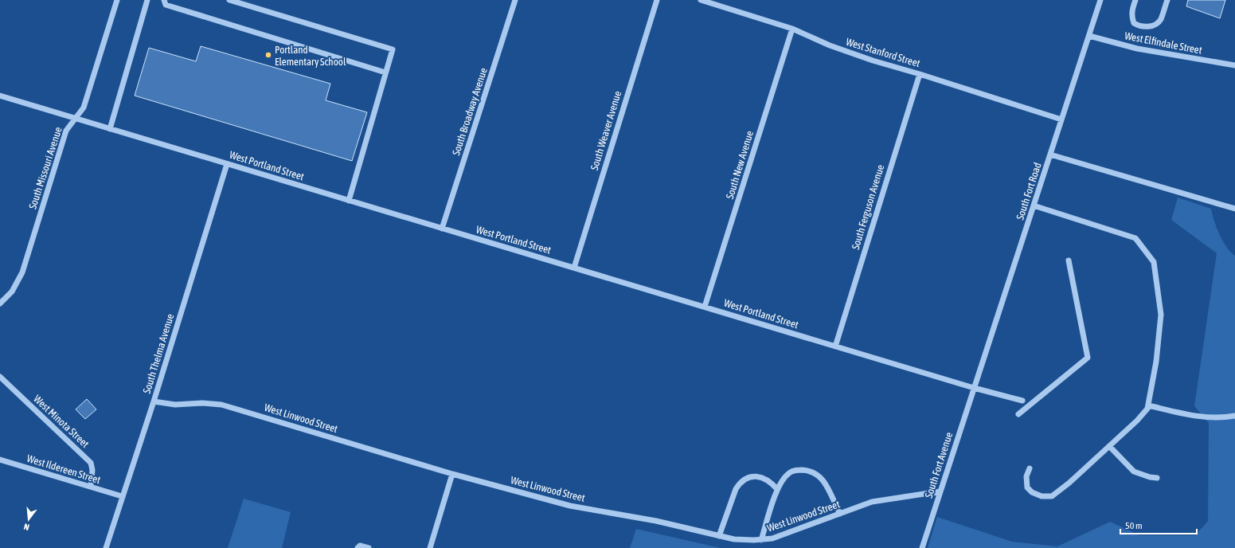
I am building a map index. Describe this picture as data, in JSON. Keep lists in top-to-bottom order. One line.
{"streets":{"street":["West Elfindale Street","West Stanford Street","South Broadway Avenue","South Weaver Avenue","South New Avenue","West Portland Street","South Missouri Avenue","South Fort Road","South Ferguson Avenue","South Thelma Avenue","West Linwood Street","West Minota Street","South Fort Avenue","West Ildereen Street"]},"crossings":[["West Elfindale Street","South Fort Road"],["West Stanford Street","South New Avenue"],["West Stanford Street","South Fort Road"],["West Stanford Street","South Ferguson Avenue"],["South Broadway Avenue","West Portland Street"],["South Weaver Avenue","West Portland Street"],["South New Avenue","West Portland Street"],["West Portland Street","South Missouri Avenue"],["West Portland Street","South Fort Road"],["West Portland Street","South Ferguson Avenue"],["West Portland Street","South Thelma Avenue"],["West Portland Street","South Fort Avenue"],["South Fort Road","South Fort Avenue"],["South Thelma Avenue","West Linwood Street"],["South Thelma Avenue","West Ildereen Street"],["West Linwood Street","South Fort Avenue"],["West Minota Street","West Ildereen Street"]],"places":["Portland Elementary School"],"scale_bar":"50 m","north":"bottom"}
